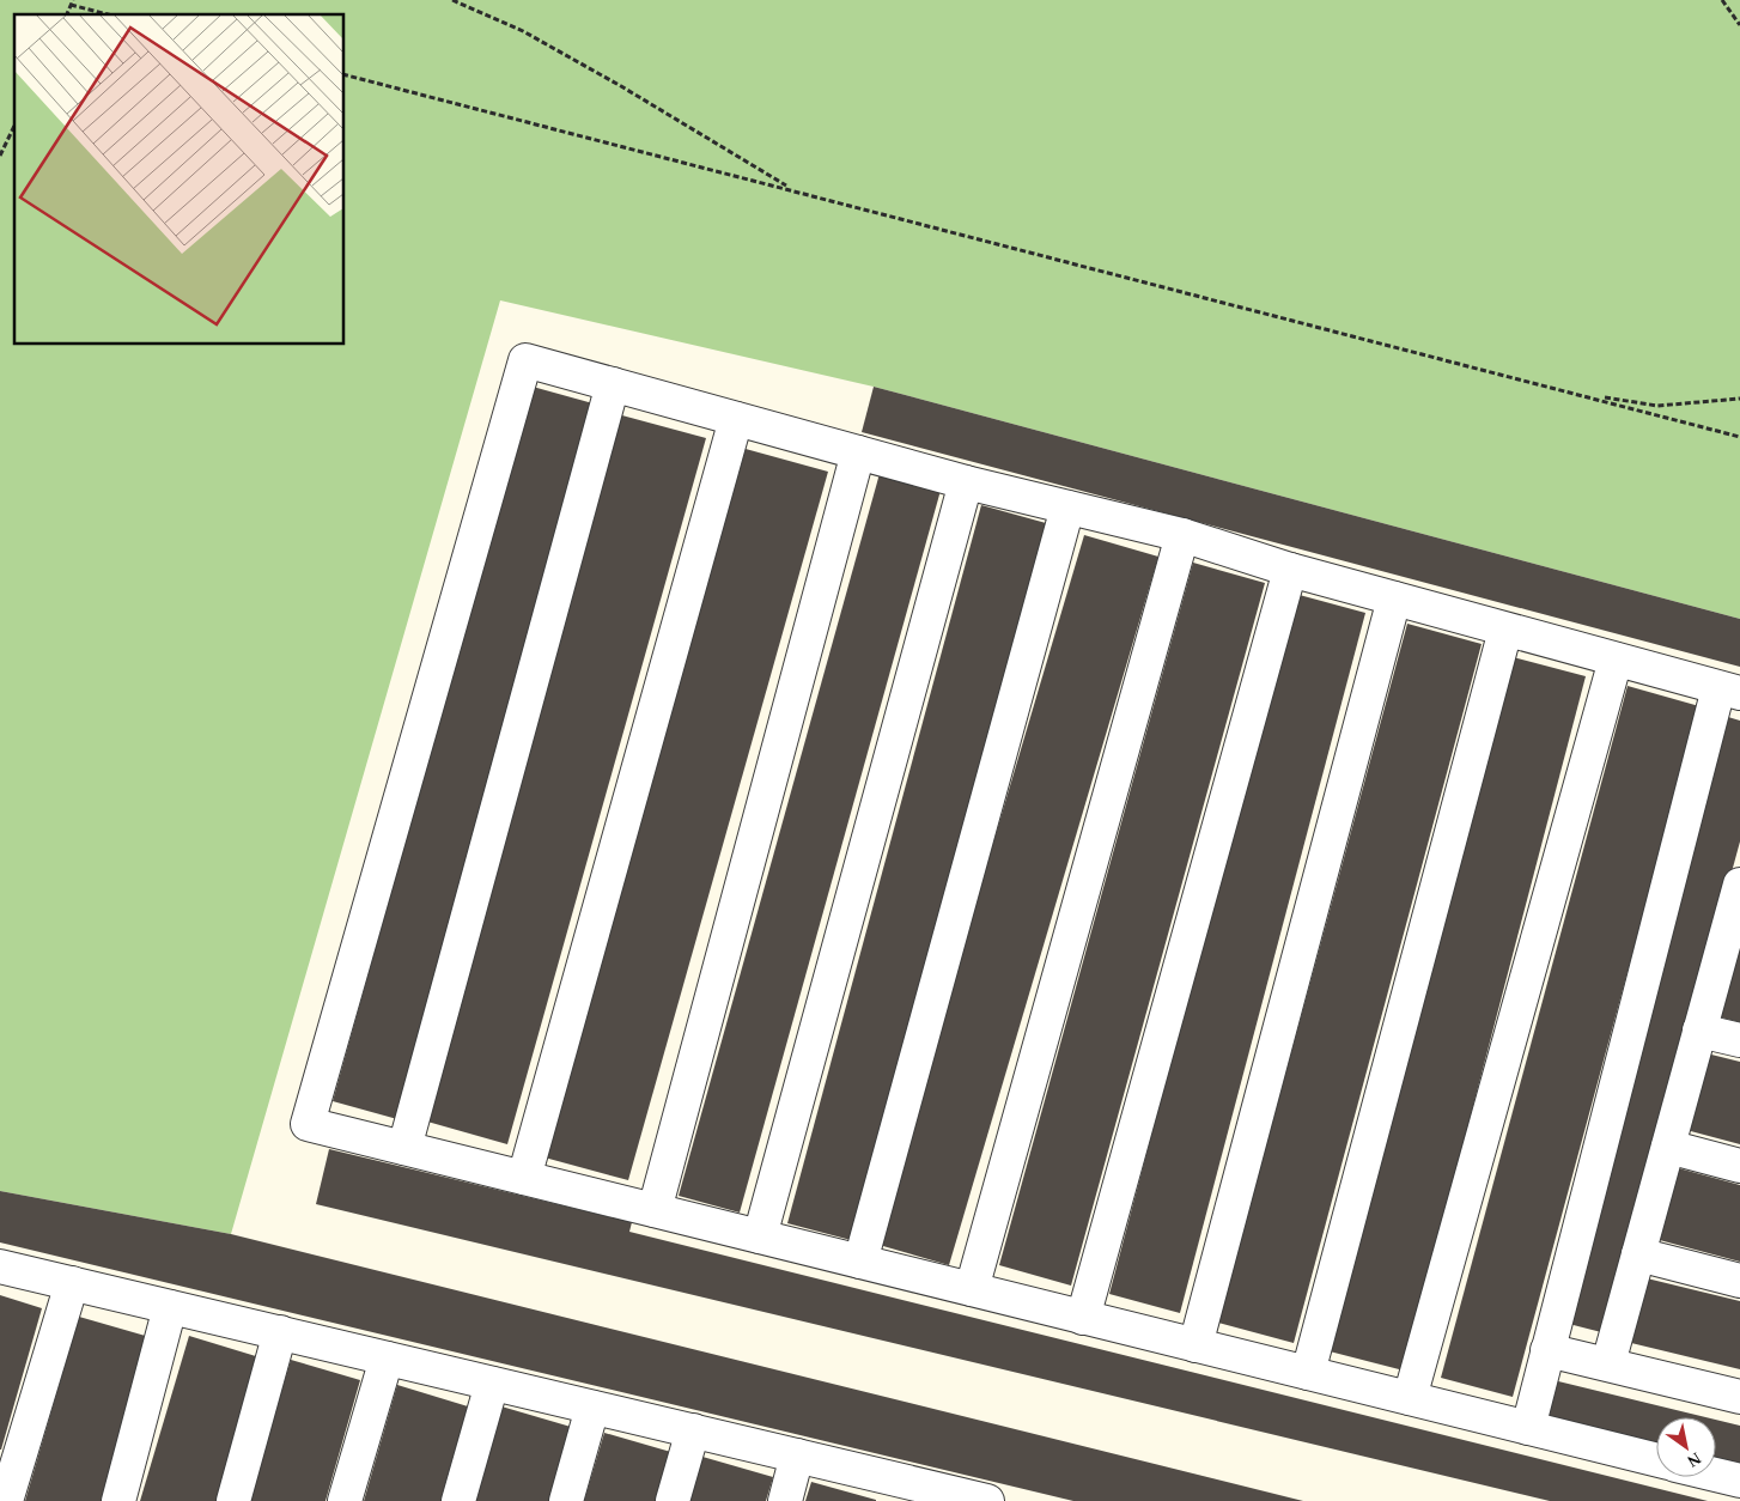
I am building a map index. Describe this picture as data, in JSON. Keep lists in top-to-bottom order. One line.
{"north":"bottom right"}
